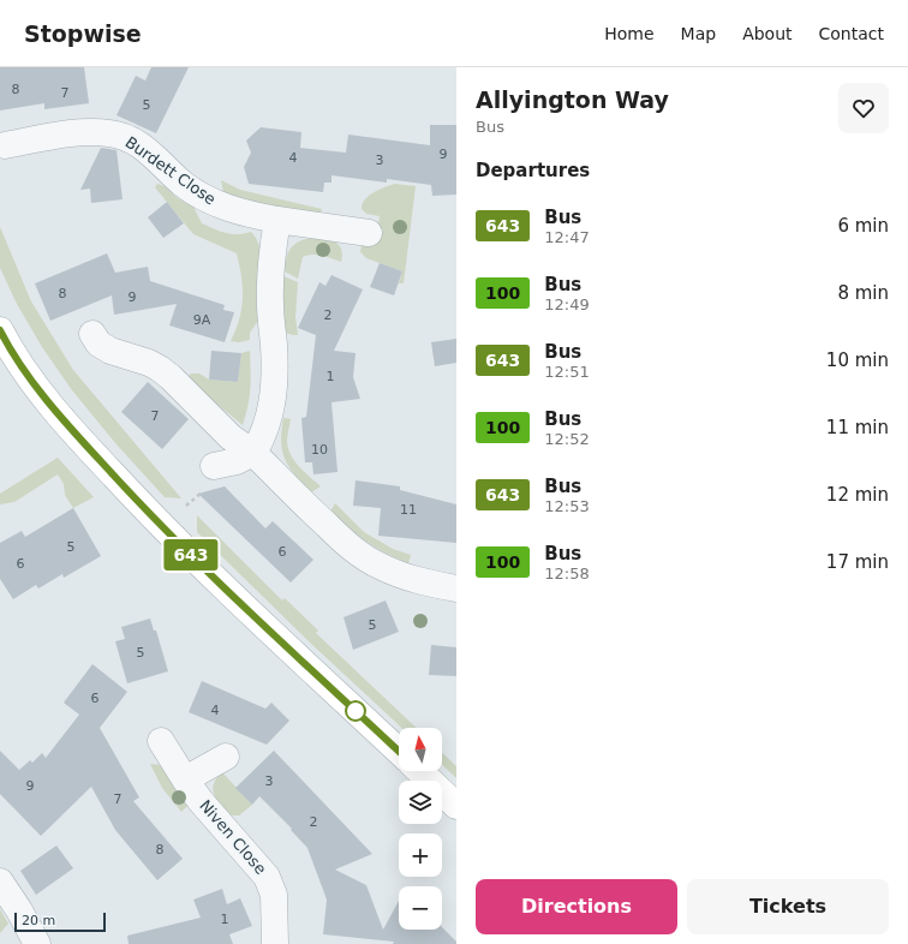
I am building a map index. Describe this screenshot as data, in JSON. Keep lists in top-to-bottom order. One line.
{"streets":{"street":["Burdett Close","Niven Close"]},"lines":["bus line 643"],"house_numbers":["8","7","5","9","4","3","8","9","2","9A","1","7","10","11","5","6","6","5","5","6","4","3","9","7","2","8","1"],"scale_bar":"20 m","north":"top","page":{"header":"Stopwise","nav":["Home","Map","About","Contact"],"on_map":"643","heading":[["Allyington Way","Bus"],"Departures"],"list":[{"mark":"643","name":"Bus","note":"12:47","value":"6 min"},{"mark":"100","name":"Bus","note":"12:49","value":"8 min"},{"mark":"643","name":"Bus","note":"12:51","value":"10 min"},{"mark":"100","name":"Bus","note":"12:52","value":"11 min"},{"mark":"643","name":"Bus","note":"12:53","value":"12 min"},{"mark":"100","name":"Bus","note":"12:58","value":"17 min"}],"map_buttons":["+","−"],"buttons":["Directions","Tickets"],"scale":"20 m"}}
